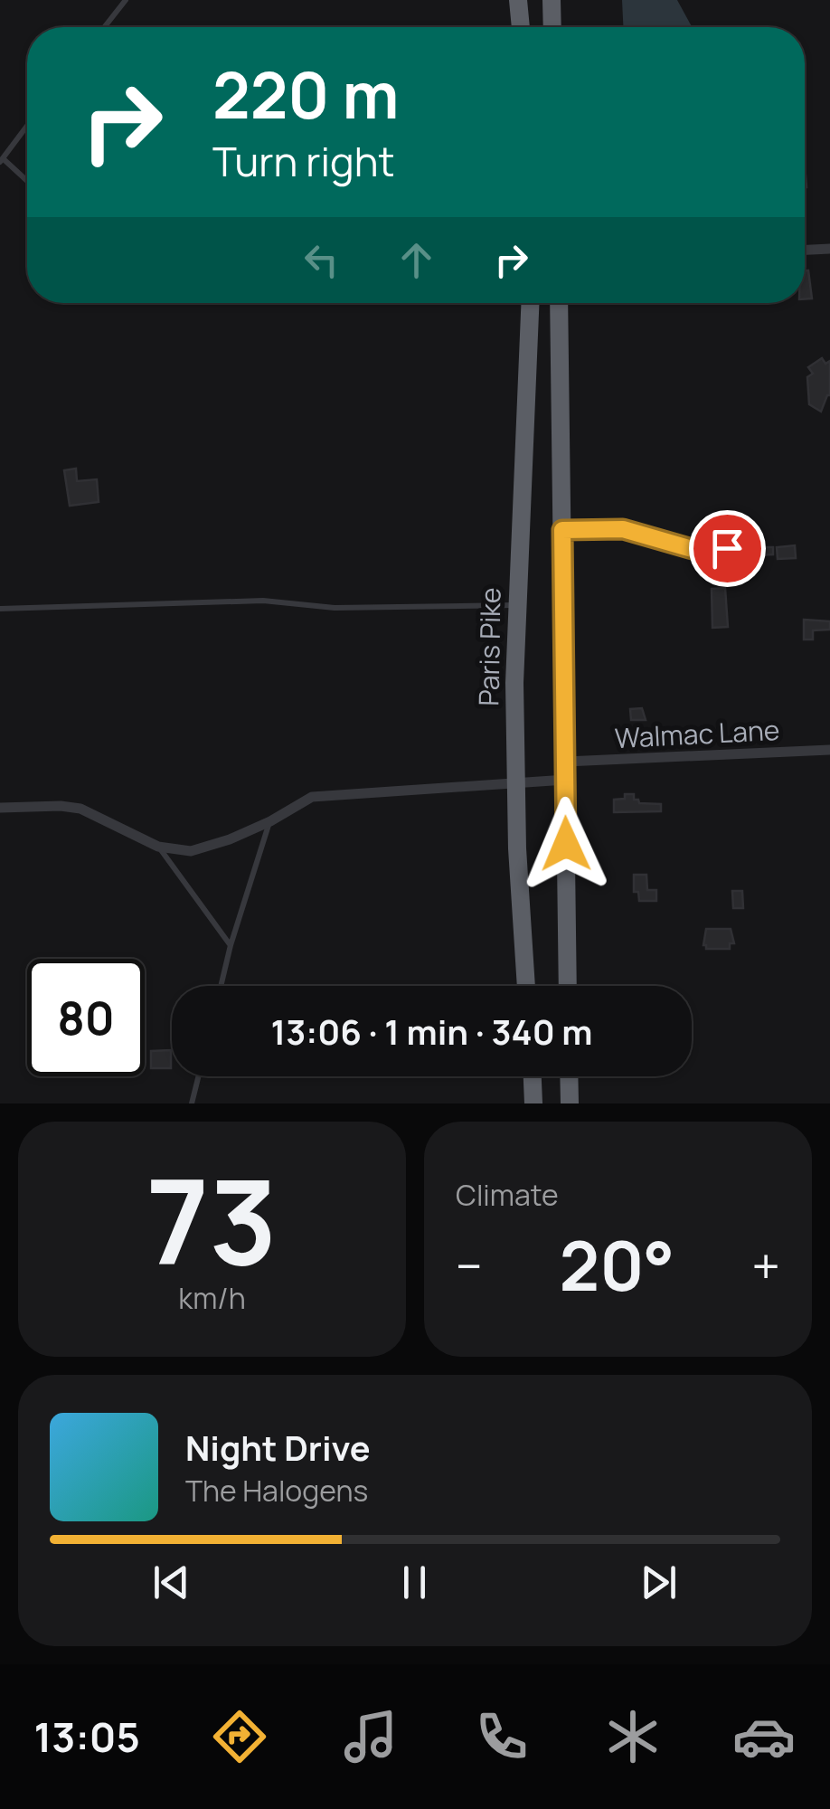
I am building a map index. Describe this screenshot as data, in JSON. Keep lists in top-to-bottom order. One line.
{"streets":{"highway":["Paris Pike"],"street":["Walmac Lane"]},"crossings":[["Paris Pike","Walmac Lane"]],"page":{"turn":["220 m","Turn right"],"limit":"80","trip":"13:06 · 1 min · 340 m","tile":[["73","km/h"],"Climate"],"heat":["−","20°","+"],"song":["Night Drive","The Halogens"],"tabs":"13:05"}}
